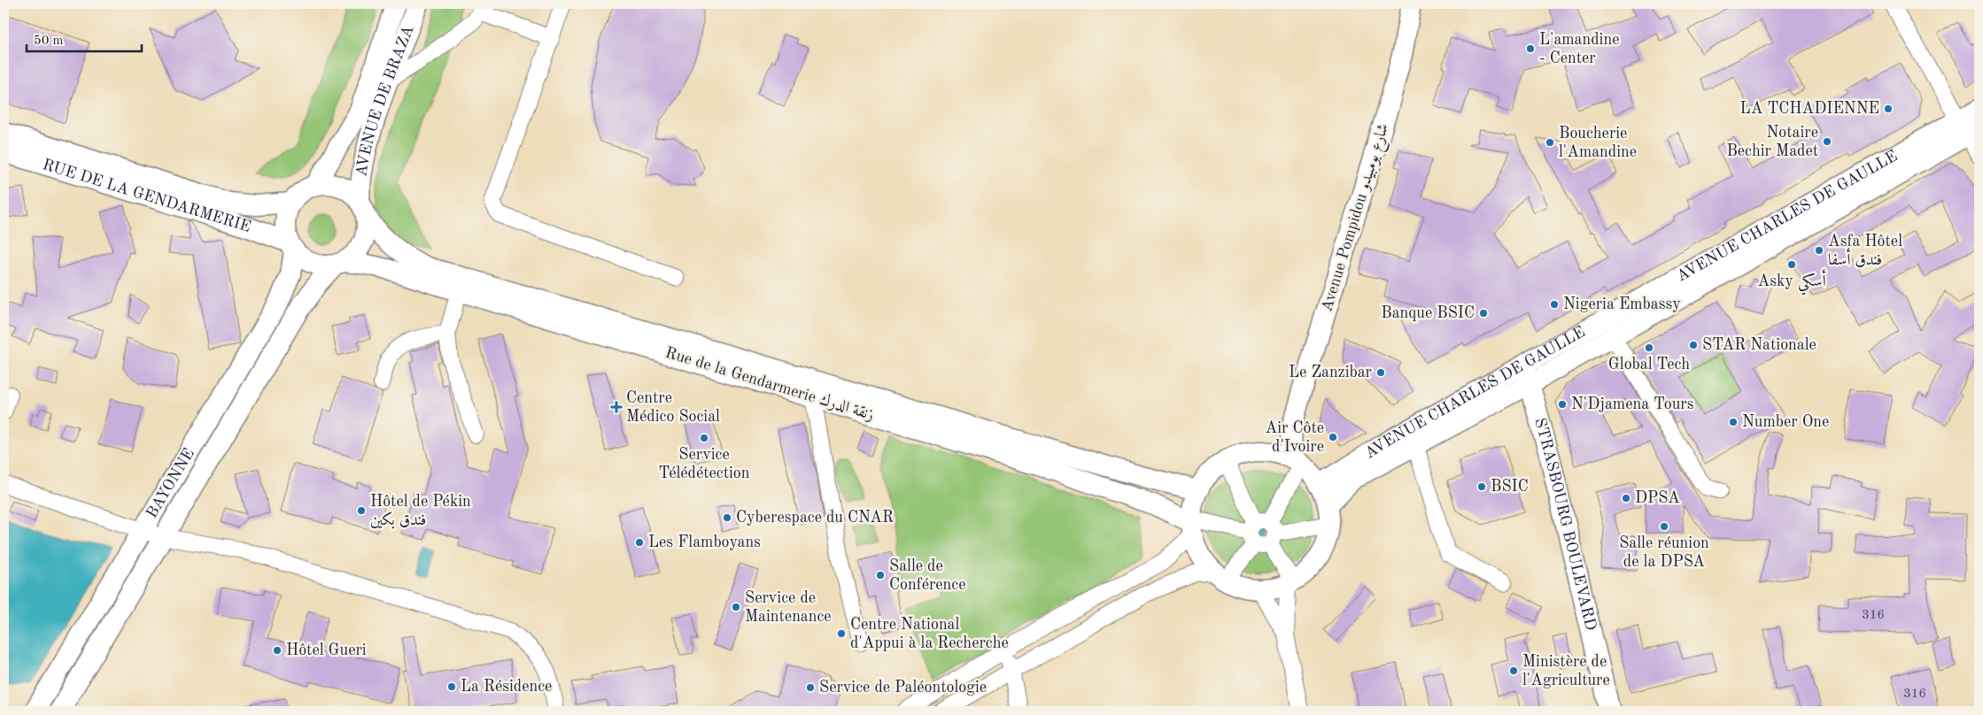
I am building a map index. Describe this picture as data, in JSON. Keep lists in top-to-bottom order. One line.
{"streets":{"main road":["AVENUE DE BRAZA","RUE DE LA GENDARMERIE","AVENUE CHARLES DE GAULLE","Avenue Pompidou شارع بومبيدو","Rue de la Gendarmerie زنقة الدرك","BAYONNE","STRASBOURG BOULEVARD"]},"crossings":[["AVENUE DE BRAZA","RUE DE LA GENDARMERIE"],["AVENUE DE BRAZA","Rue de la Gendarmerie زنقة الدرك"],["AVENUE DE BRAZA","BAYONNE"],["RUE DE LA GENDARMERIE","Rue de la Gendarmerie زنقة الدرك"],["RUE DE LA GENDARMERIE","BAYONNE"],["AVENUE CHARLES DE GAULLE","STRASBOURG BOULEVARD"],["Rue de la Gendarmerie زنقة الدرك","BAYONNE"]],"places":{"other":["L'amandine - Center","LA TCHADIENNE","Notaire Bechir Madet","Boucherie l'Amandine","Asfa Hôtel فندق أسفا","Asky أسكي","Nigeria Embassy","Banque BSIC","STAR Nationale","Global Tech","Le Zanzibar","N'Djamena Tours","Number One","Air Côte d'Ivoire","Service Télédétection","BSIC","DPSA","Hôtel de Pékin فندق بكين","Cyberespace du CNAR","Salle réunion de la DPSA","Les Flamboyans","Salle de Conférence","Service de Maintenance","Centre National d'Appui à la Recherche","Hôtel Gueri","Ministère de l'Agriculture","La Résidence","Service de Paléontologie"],"health":["Centre Médico Social"]},"house_numbers":["316","316"],"scale_bar":"50 m"}
